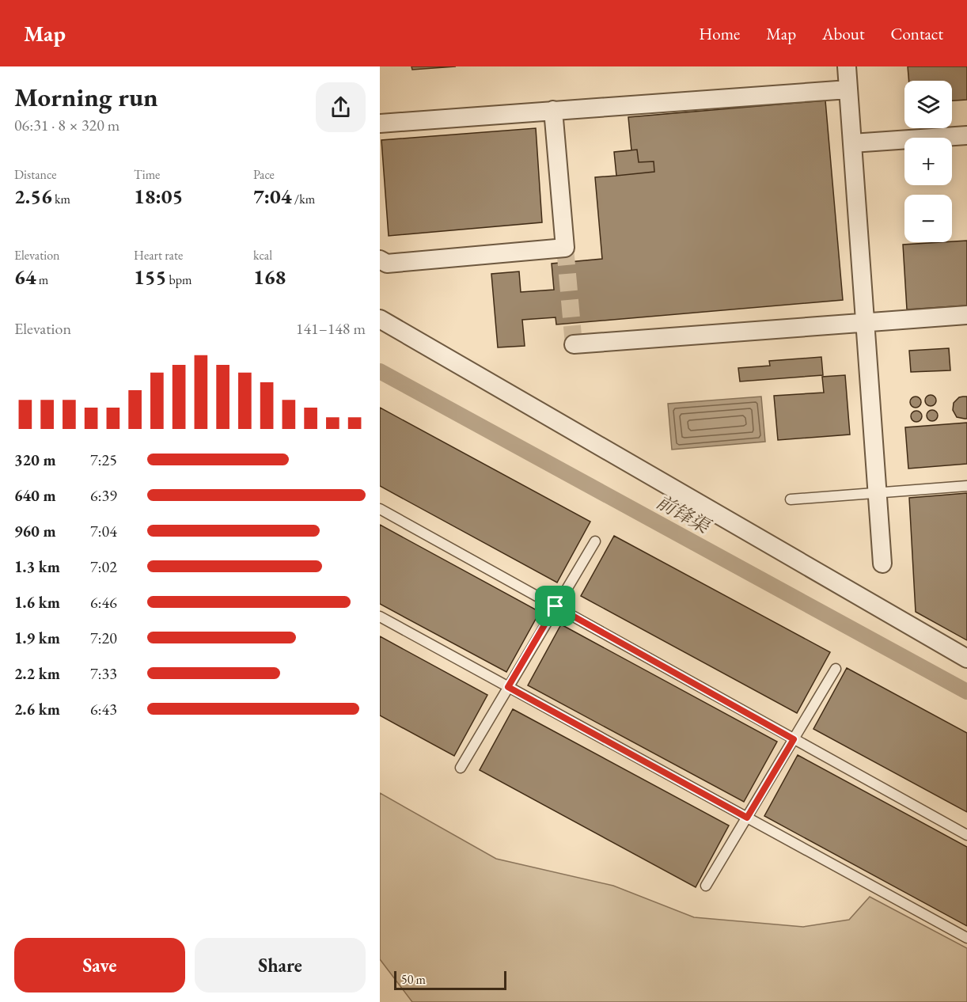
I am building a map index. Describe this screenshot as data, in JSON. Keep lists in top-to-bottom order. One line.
{"water":["前锋渠"],"scale_bar":"50 m","page":{"header":"Map","nav":["Home","Map","About","Contact"],"heading":["Morning run","06:31 · 8 × 320 m"],"map_buttons":["+","−"],"stats":[["Distance","2.56 km"],["Time","18:05"],["Pace","7:04 /km"],["Elevation","64 m"],["Heart rate","155 bpm"],["kcal","168"]],"chart":["Elevation","141–148 m"],"list":[{"name":"320 m","note":"7:25"},{"name":"640 m","note":"6:39"},{"name":"960 m","note":"7:04"},{"name":"1.3 km","note":"7:02"},{"name":"1.6 km","note":"6:46"},{"name":"1.9 km","note":"7:20"},{"name":"2.2 km","note":"7:33"},{"name":"2.6 km","note":"6:43"}],"buttons":["Save","Share"],"scale":"50 m"}}
